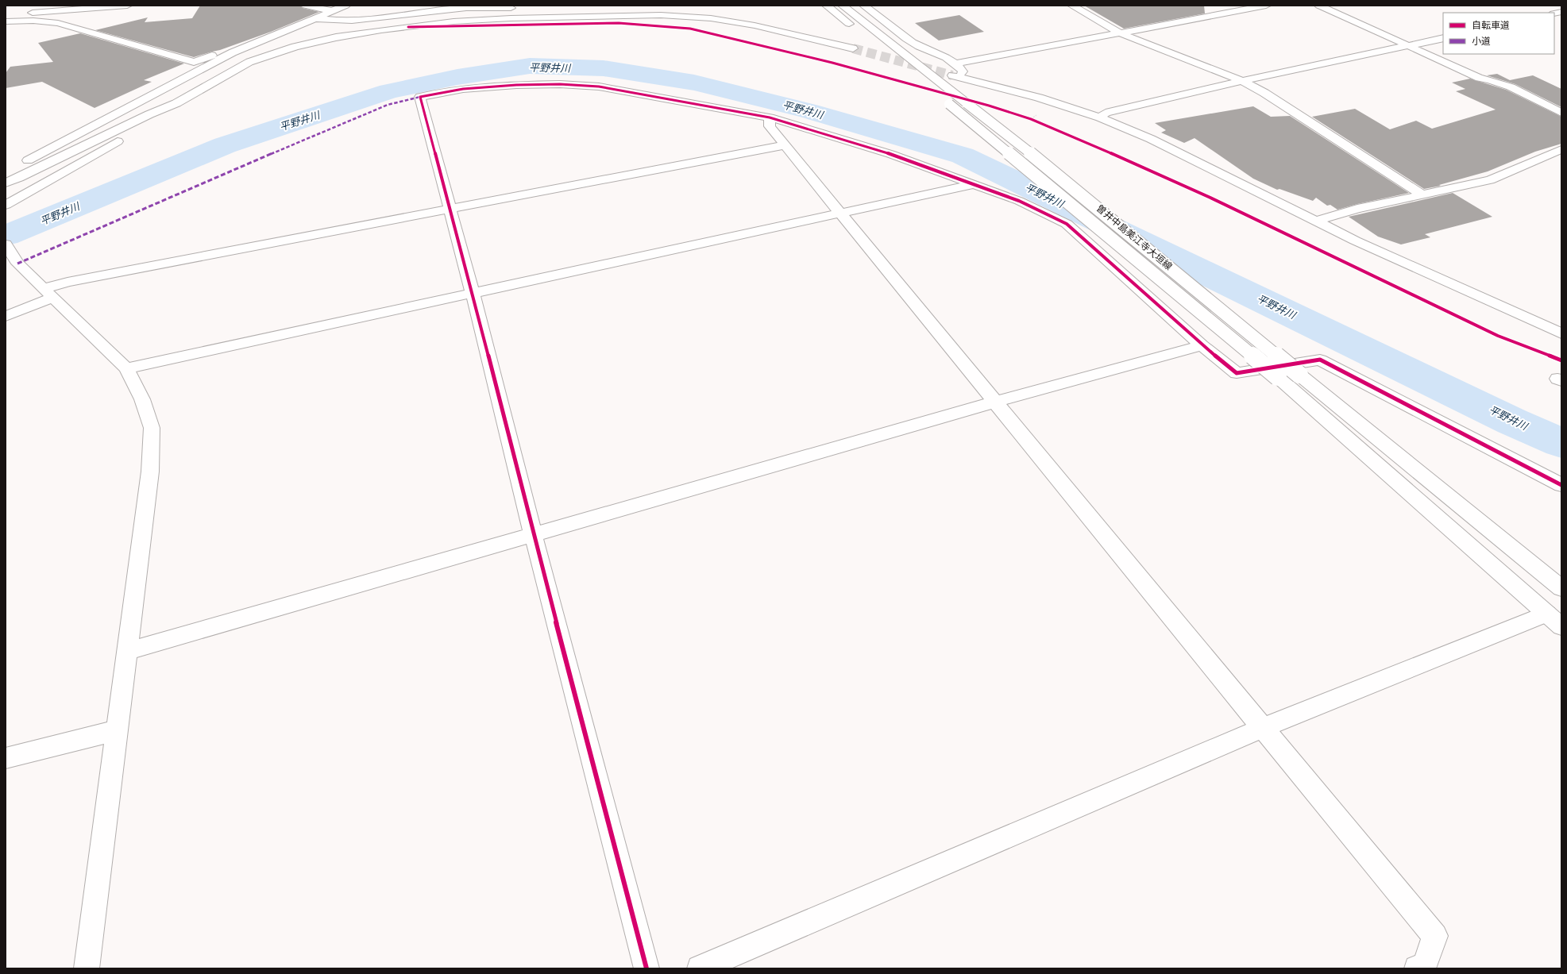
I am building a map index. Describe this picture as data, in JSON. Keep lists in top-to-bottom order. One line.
{"streets":{"street":["曽井中島美江寺大垣線"]},"water":["平野井川"],"legend":["自転車道","小道"]}
